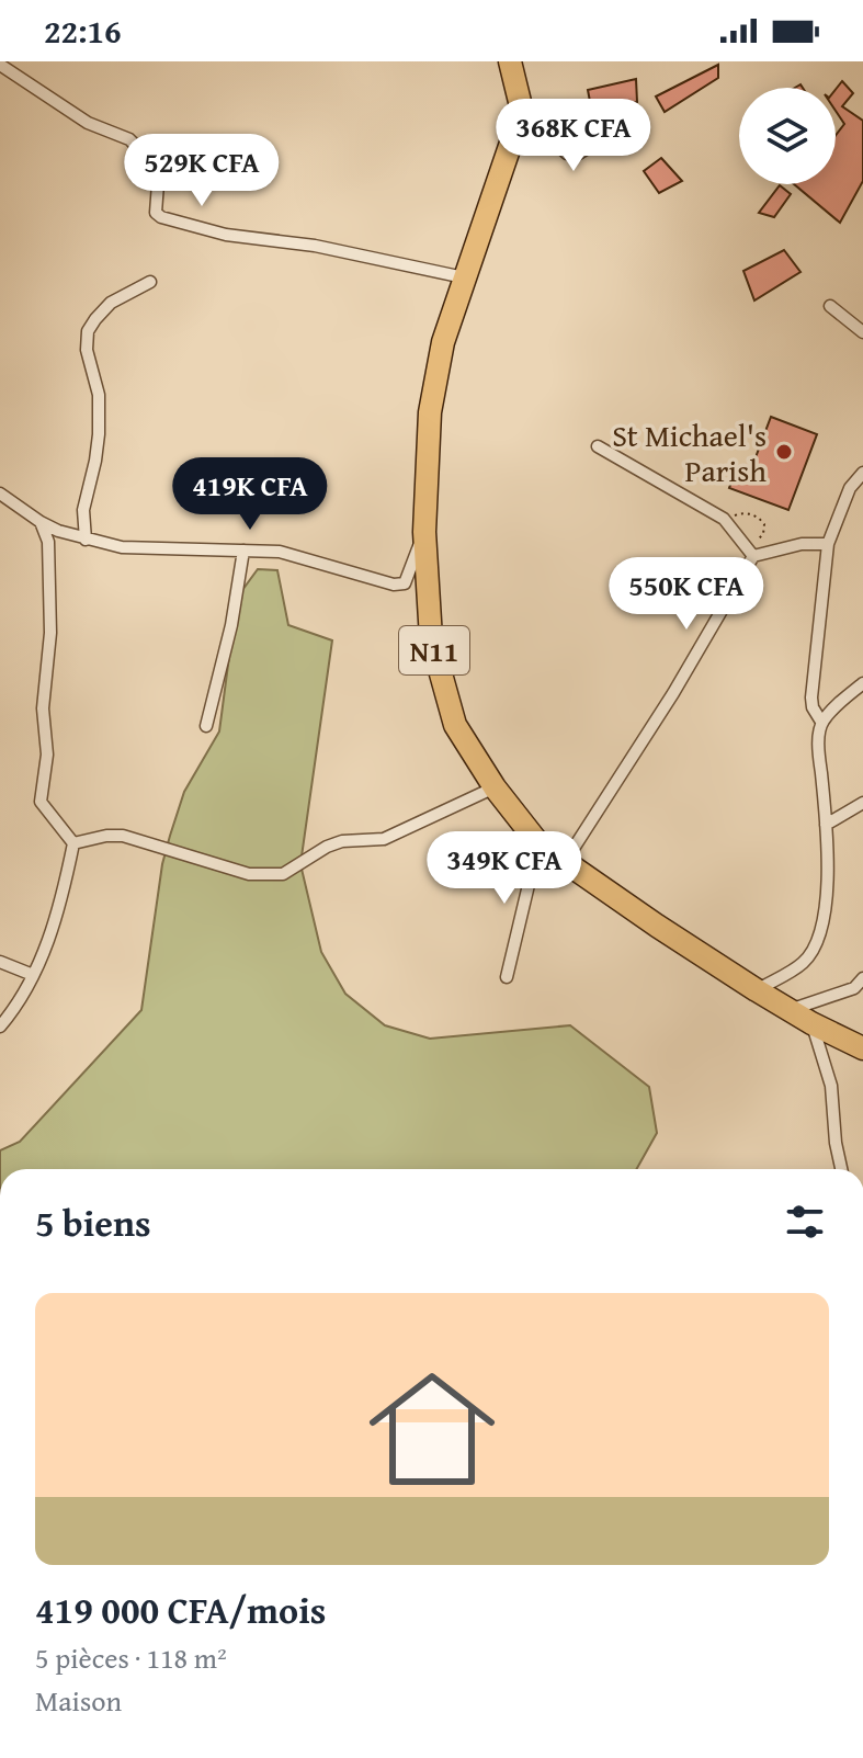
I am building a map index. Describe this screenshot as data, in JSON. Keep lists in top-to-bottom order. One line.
{"streets":{"highway":["N11"]},"places":["St Michael's Parish"],"page":{"status":"22:16","price":["368K CFA","529K CFA","419K CFA","550K CFA","349K CFA"],"heading":"5 biens","list":[{"name":"419 000 CFA/mois","note":"5 pièces · 118 m² · Maison"}]}}
